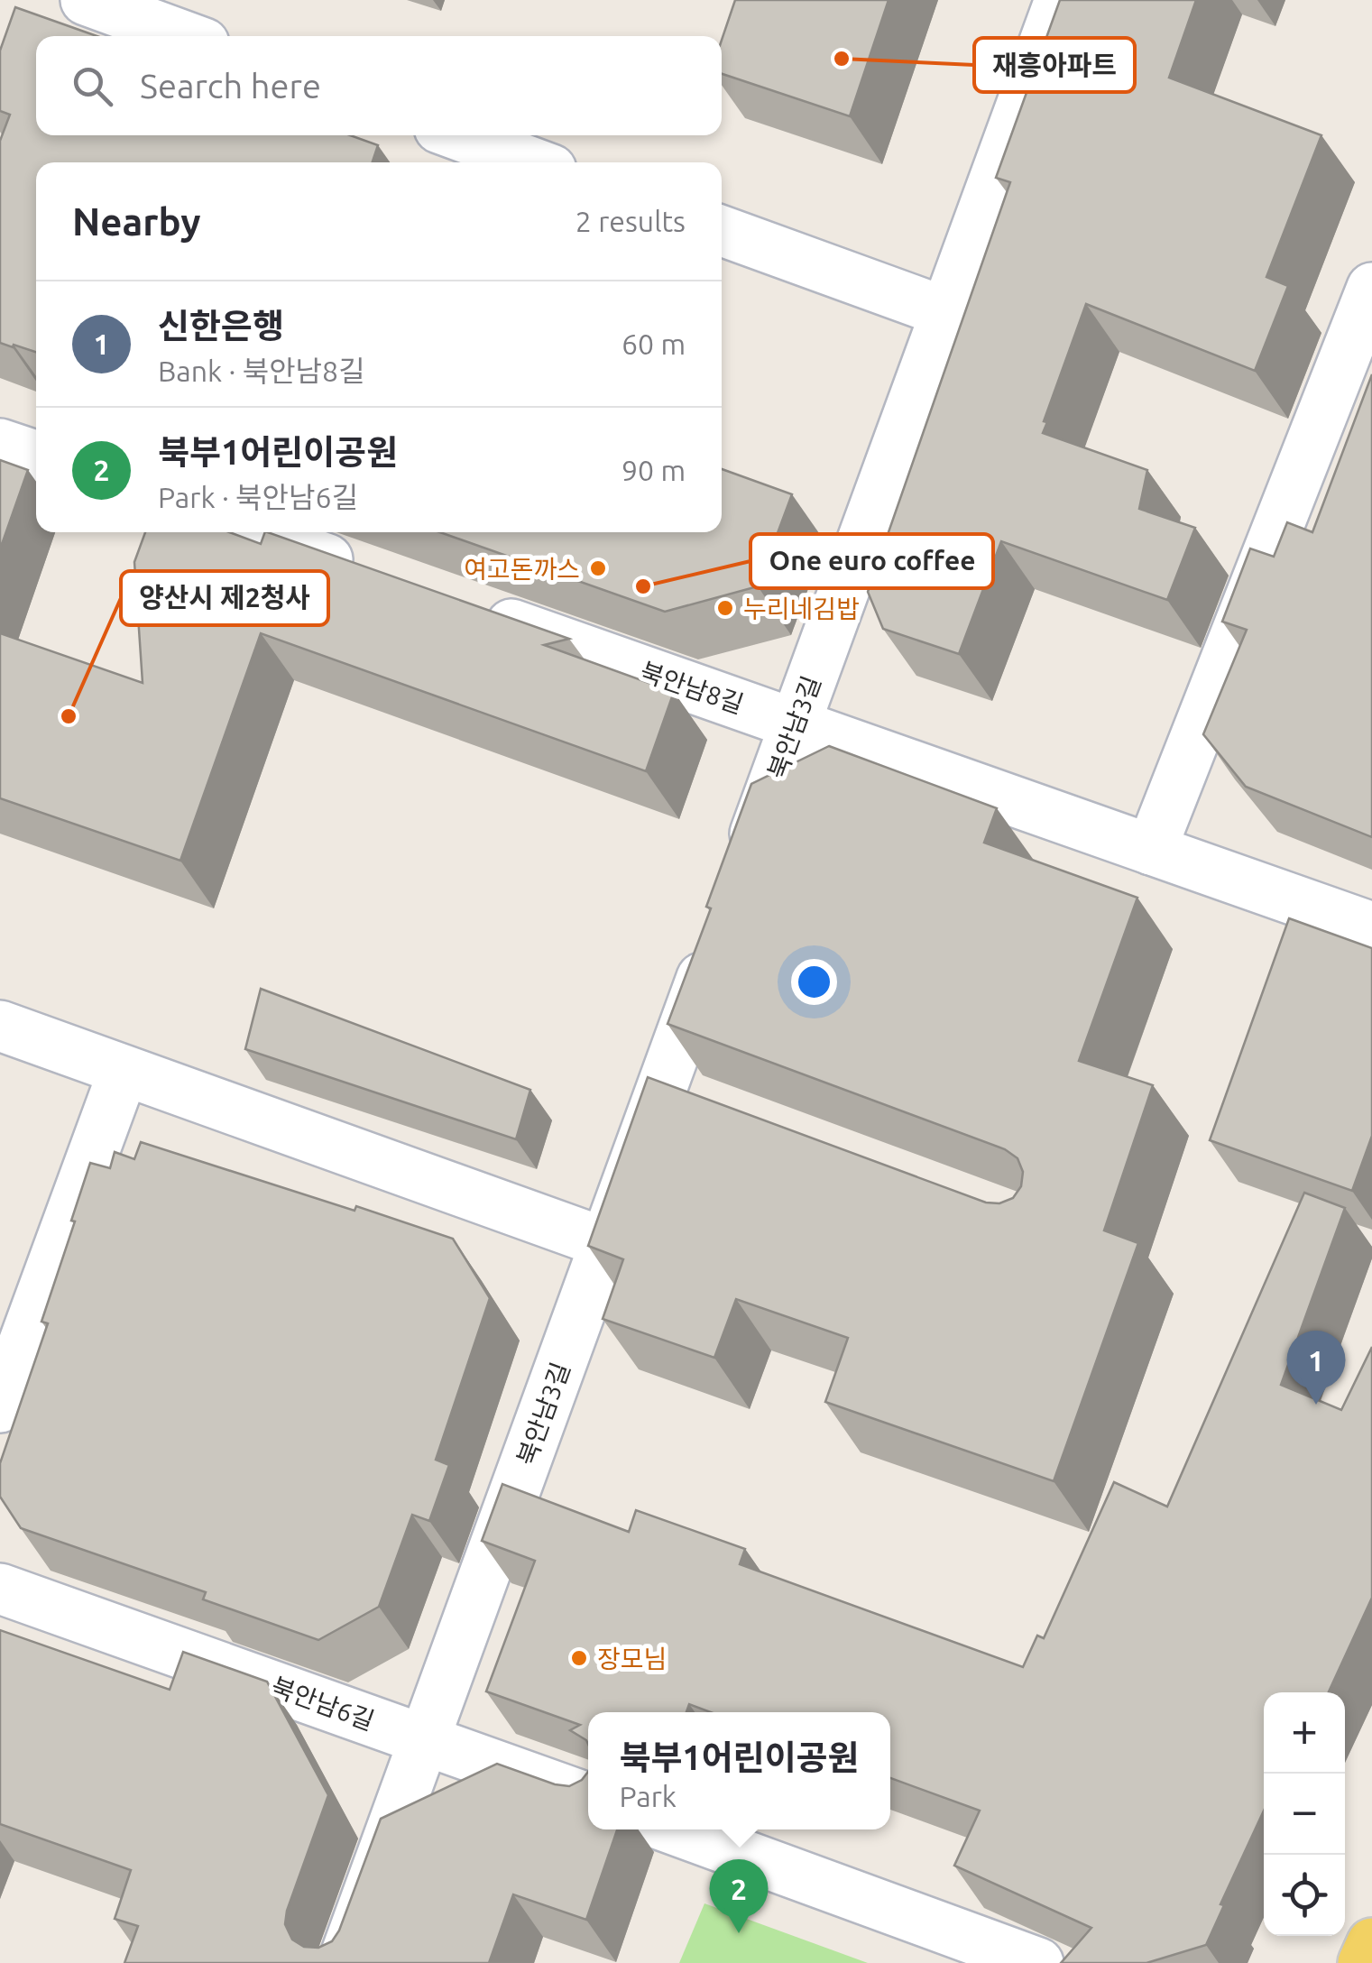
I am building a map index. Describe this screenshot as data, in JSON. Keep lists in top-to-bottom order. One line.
{"streets":{"street":["북안남8길","북안남3길","북안남6길"]},"crossings":[["북안남8길","북안남3길"],["북안남3길","북안남6길"]],"places":["재흥아파트","여고돈까스","One euro coffee","누리네김밥","양산시 제2청사","장모님"],"page":{"search":"Search here","heading":["Nearby","2 results"],"list":[{"mark":"1","name":"신한은행","note":"Bank · 북안남8길","value":"60 m"},{"mark":"2","name":"북부1어린이공원","note":"Park · 북안남6길","value":"90 m"}],"pins":["1","2"],"map_buttons":["+","−"],"popup":["북부1어린이공원","Park"]}}
